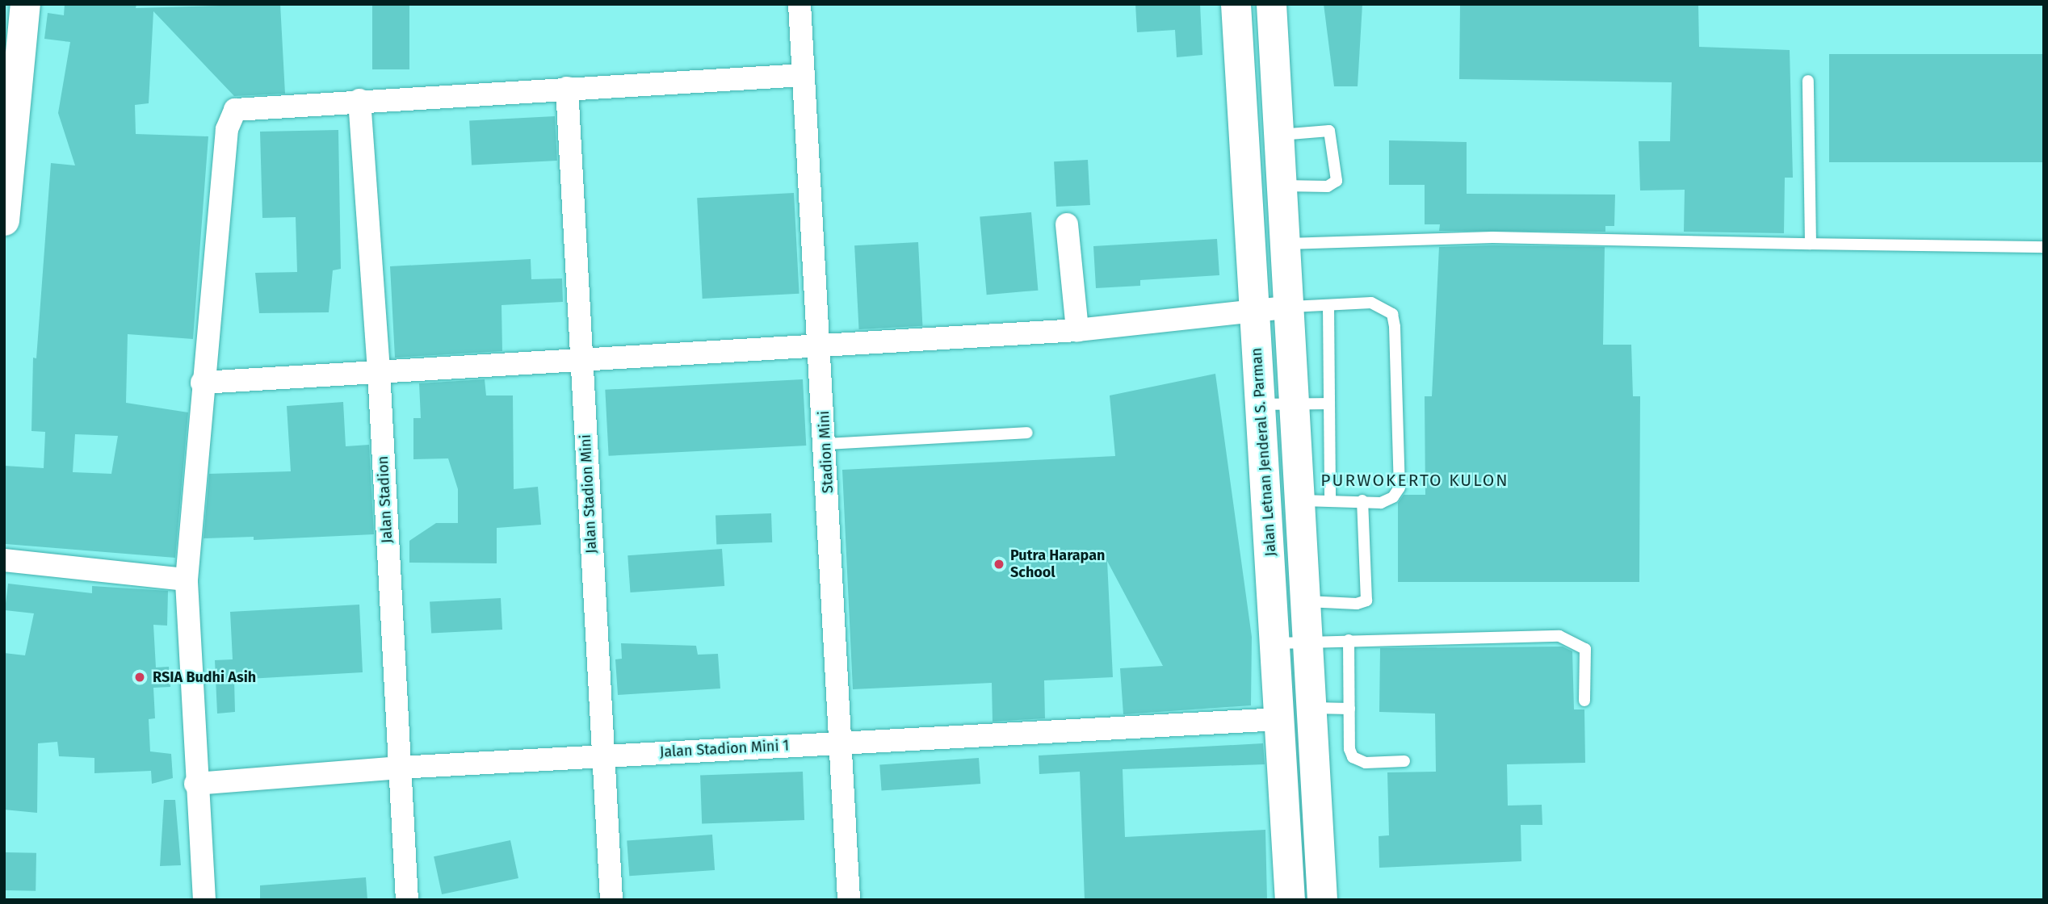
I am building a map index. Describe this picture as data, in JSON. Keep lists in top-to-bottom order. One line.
{"streets":{"street":["Stadion Mini","Jalan Letnan Jenderal S. Parman","Jalan Stadion Mini","Jalan Stadion","Jalan Stadion Mini 1"]},"crossings":[["Stadion Mini","Jalan Stadion Mini 1"],["Jalan Letnan Jenderal S. Parman","Jalan Stadion Mini 1"],["Jalan Stadion Mini","Jalan Stadion Mini 1"],["Jalan Stadion","Jalan Stadion Mini 1"]],"districts":["PURWOKERTO KULON"],"places":["Putra Harapan School","RSIA Budhi Asih"]}
